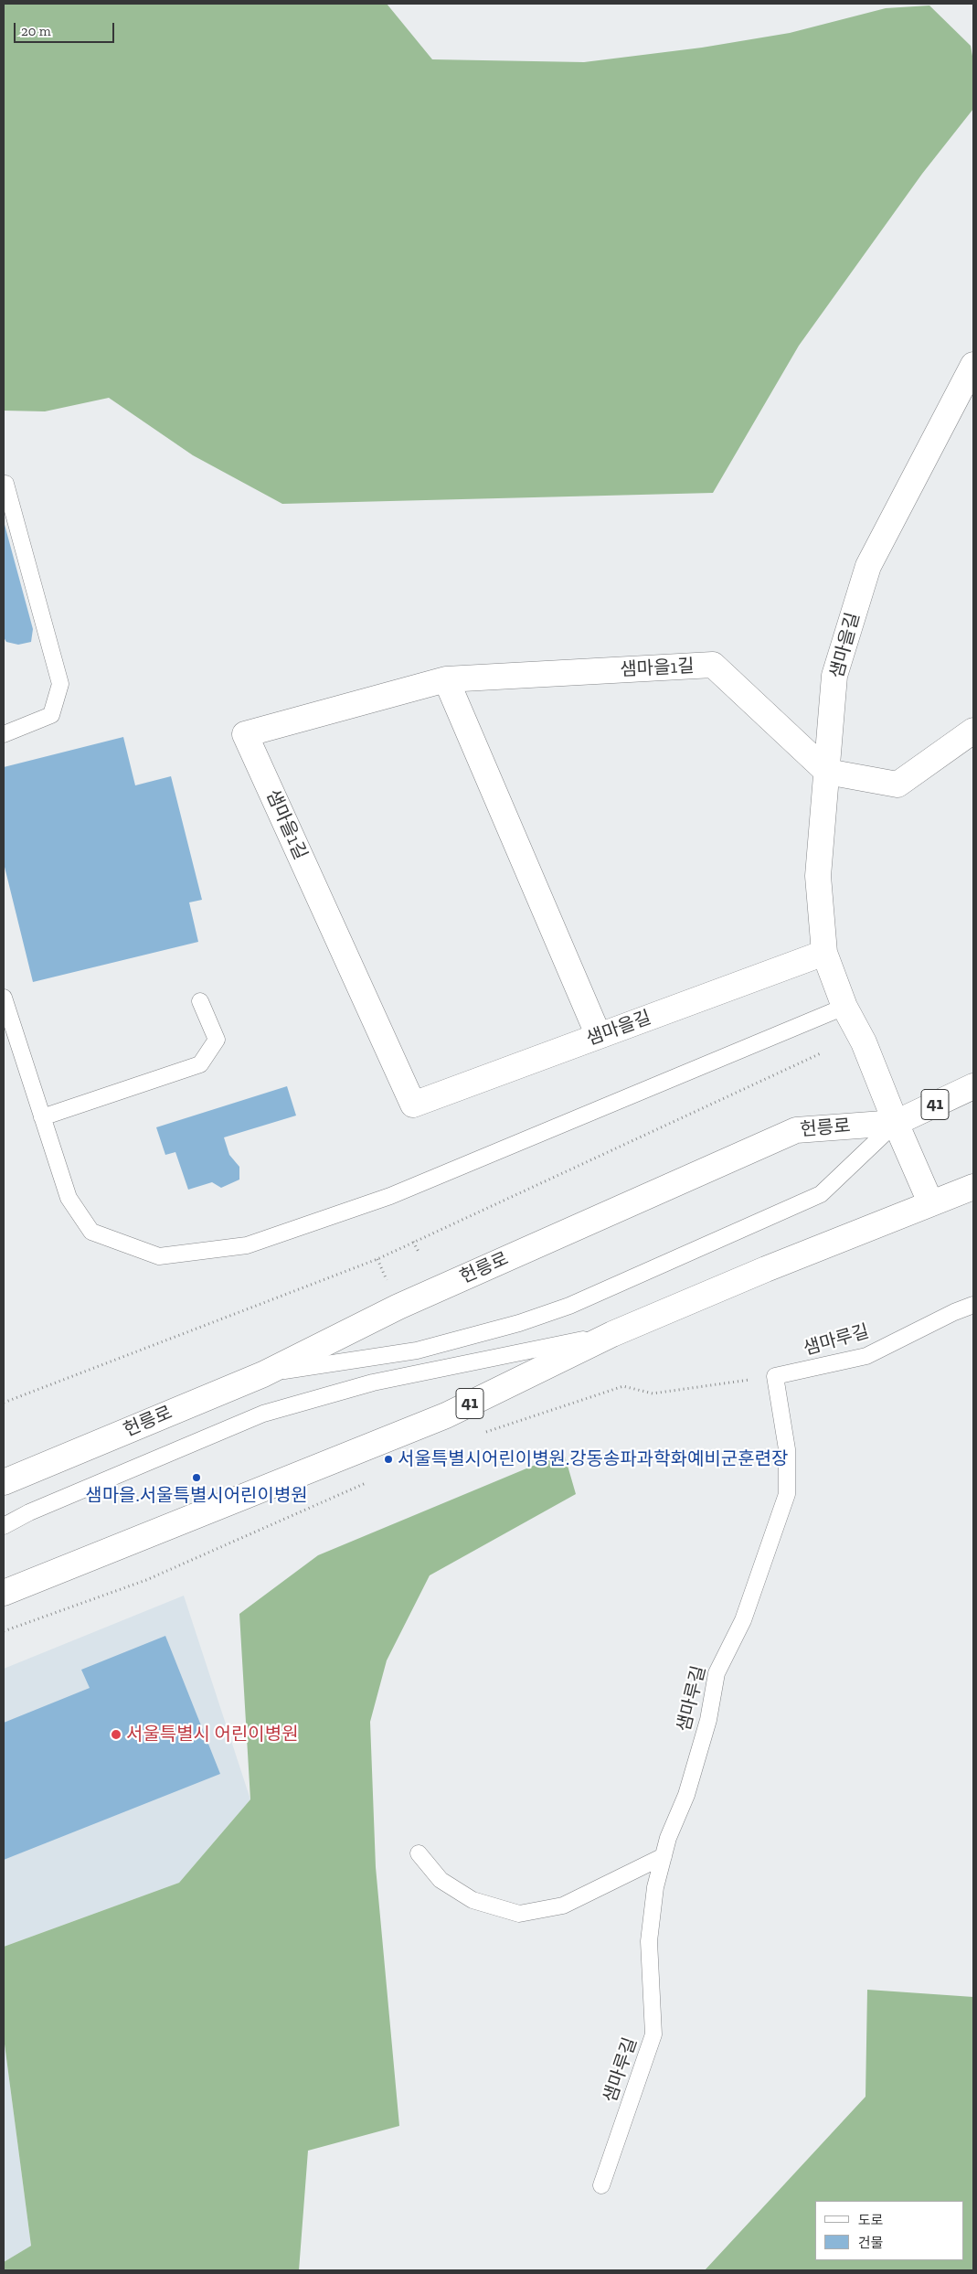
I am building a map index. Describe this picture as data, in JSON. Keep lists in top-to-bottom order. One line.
{"streets":{"street":["샘마을길","샘마을1길","41","헌릉로"],"lane":["샘마루길"]},"crossings":[["샘마을길","샘마을1길"],["샘마을길","41"],["샘마을길","헌릉로"]],"places":["서울특별시어린이병원.강동송파과학화예비군훈련장","샘마을.서울특별시어린이병원","서울특별시 어린이병원"],"legend":["도로","건물"],"scale_bar":"20 m"}
